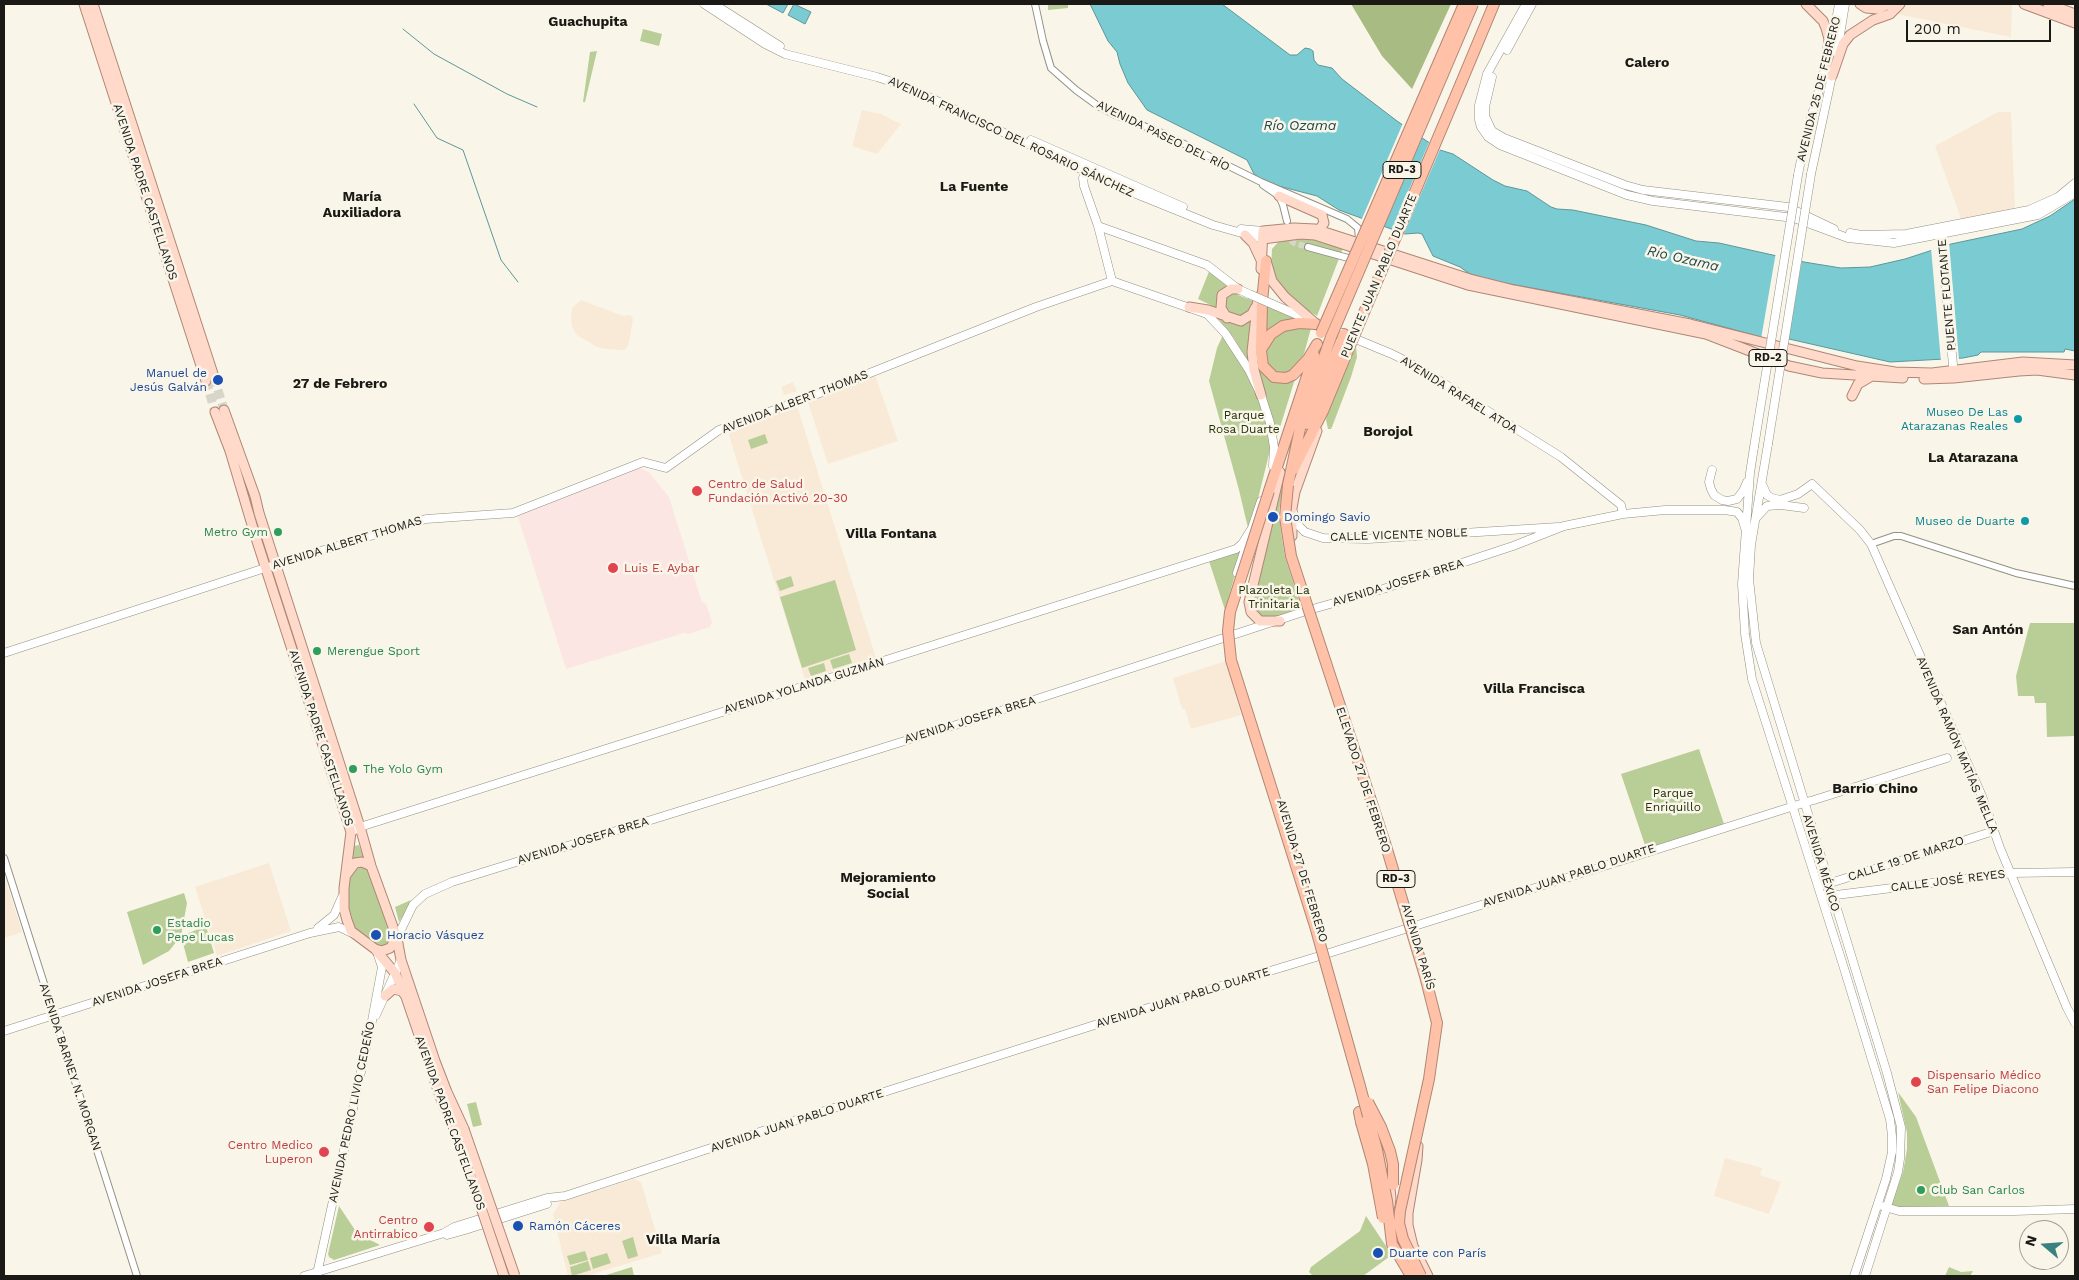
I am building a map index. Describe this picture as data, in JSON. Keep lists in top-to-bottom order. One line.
{"streets":{"highway":["RD-3","PUENTE JUAN PABLO DUARTE","ELEVADO 27 DE FEBRERO"],"main road":["AVENIDA 25 DE FEBRERO","AVENIDA FRANCISCO DEL ROSARIO SÁNCHEZ","AVENIDA PADRE CASTELLANOS","PUENTE FLOTANTE","RD-2","AVENIDA RAFAEL ATOA","AVENIDA ALBERT THOMAS","CALLE VICENTE NOBLE","AVENIDA JOSEFA BREA","AVENIDA YOLANDA GUZMÁN","AVENIDA RAMÓN MATÍAS MELLA","CALLE 19 DE MARZO","AVENIDA MÉXICO","AVENIDA 27 DE FEBRERO","AVENIDA JUAN PABLO DUARTE","CALLE JOSÉ REYES","AVENIDA PARÍS","AVENIDA PEDRO LIVIO CEDEÑO"],"street":["AVENIDA PASEO DEL RÍO","AVENIDA BARNEY N. MORGAN"]},"crossings":[["AVENIDA 25 DE FEBRERO","AVENIDA MÉXICO"],["RD-3","PUENTE JUAN PABLO DUARTE"],["RD-3","AVENIDA RAFAEL ATOA"],["RD-3","ELEVADO 27 DE FEBRERO"],["RD-3","AVENIDA 27 DE FEBRERO"],["AVENIDA PADRE CASTELLANOS","AVENIDA ALBERT THOMAS"],["AVENIDA PADRE CASTELLANOS","AVENIDA JOSEFA BREA"],["AVENIDA PADRE CASTELLANOS","AVENIDA YOLANDA GUZMÁN"],["AVENIDA PADRE CASTELLANOS","AVENIDA PEDRO LIVIO CEDEÑO"],["PUENTE JUAN PABLO DUARTE","ELEVADO 27 DE FEBRERO"],["PUENTE FLOTANTE","RD-2"],["CALLE VICENTE NOBLE","AVENIDA JOSEFA BREA"],["CALLE VICENTE NOBLE","AVENIDA PARÍS"],["AVENIDA JOSEFA BREA","AVENIDA 27 DE FEBRERO"],["AVENIDA JOSEFA BREA","AVENIDA PARÍS"],["AVENIDA JOSEFA BREA","AVENIDA BARNEY N. MORGAN"],["AVENIDA RAMÓN MATÍAS MELLA","CALLE 19 DE MARZO"],["AVENIDA RAMÓN MATÍAS MELLA","AVENIDA MÉXICO"],["AVENIDA RAMÓN MATÍAS MELLA","AVENIDA JUAN PABLO DUARTE"],["AVENIDA RAMÓN MATÍAS MELLA","CALLE JOSÉ REYES"],["CALLE 19 DE MARZO","AVENIDA MÉXICO"],["AVENIDA MÉXICO","AVENIDA JUAN PABLO DUARTE"],["AVENIDA MÉXICO","CALLE JOSÉ REYES"],["AVENIDA 27 DE FEBRERO","AVENIDA JUAN PABLO DUARTE"],["AVENIDA JUAN PABLO DUARTE","AVENIDA PARÍS"],["AVENIDA JUAN PABLO DUARTE","AVENIDA PEDRO LIVIO CEDEÑO"]],"districts":["Guachupita","Calero","La Fuente","María Auxiliadora","27 de Febrero","Borojol","La Atarazana","Villa Fontana","San Antón","Villa Francisca","Barrio Chino","Mejoramiento Social","Villa María"],"water":["Río Ozama"],"parks":["Parque Rosa Duarte","Plazoleta La Trinitaria","Parque Enriquillo"],"places":["Manuel de Jesús Galván","Museo De Las Atarazanas Reales","Centro de Salud Fundación Activó 20-30","Domingo Savio","Museo de Duarte","Metro Gym","Luis E. Aybar","Merengue Sport","The Yolo Gym","Estadio Pepe Lucas","Horacio Vásquez","Dispensario Médico San Felipe Diacono","Centro Medico Luperon","Club San Carlos","Ramón Cáceres","Centro Antirrabico","Duarte con París"],"scale_bar":"200 m","north":"left"}
